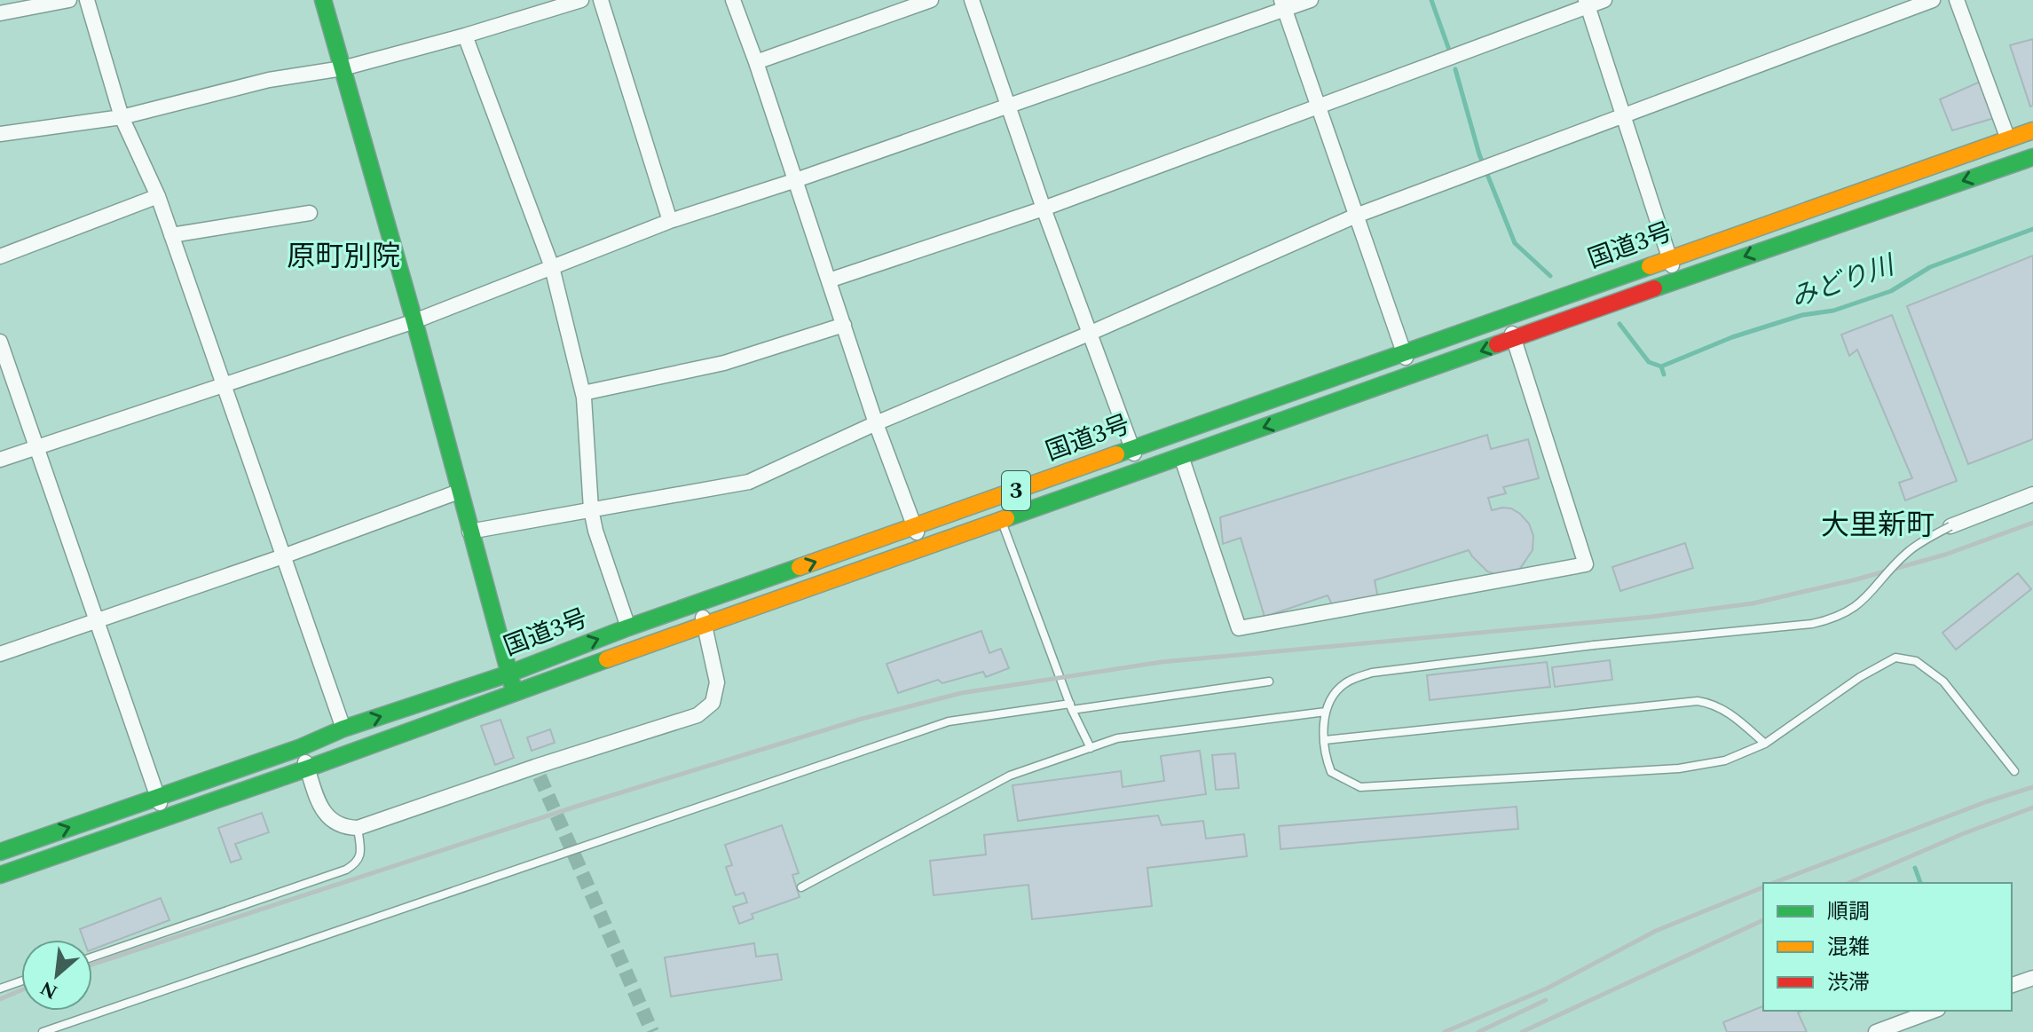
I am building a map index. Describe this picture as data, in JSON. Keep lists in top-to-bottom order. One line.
{"streets":{"main road":["国道3号","3"]},"districts":["原町別院","大里新町"],"water":["みどり川"],"legend":["順調","混雑","渋滞"],"north":"bottom left"}
